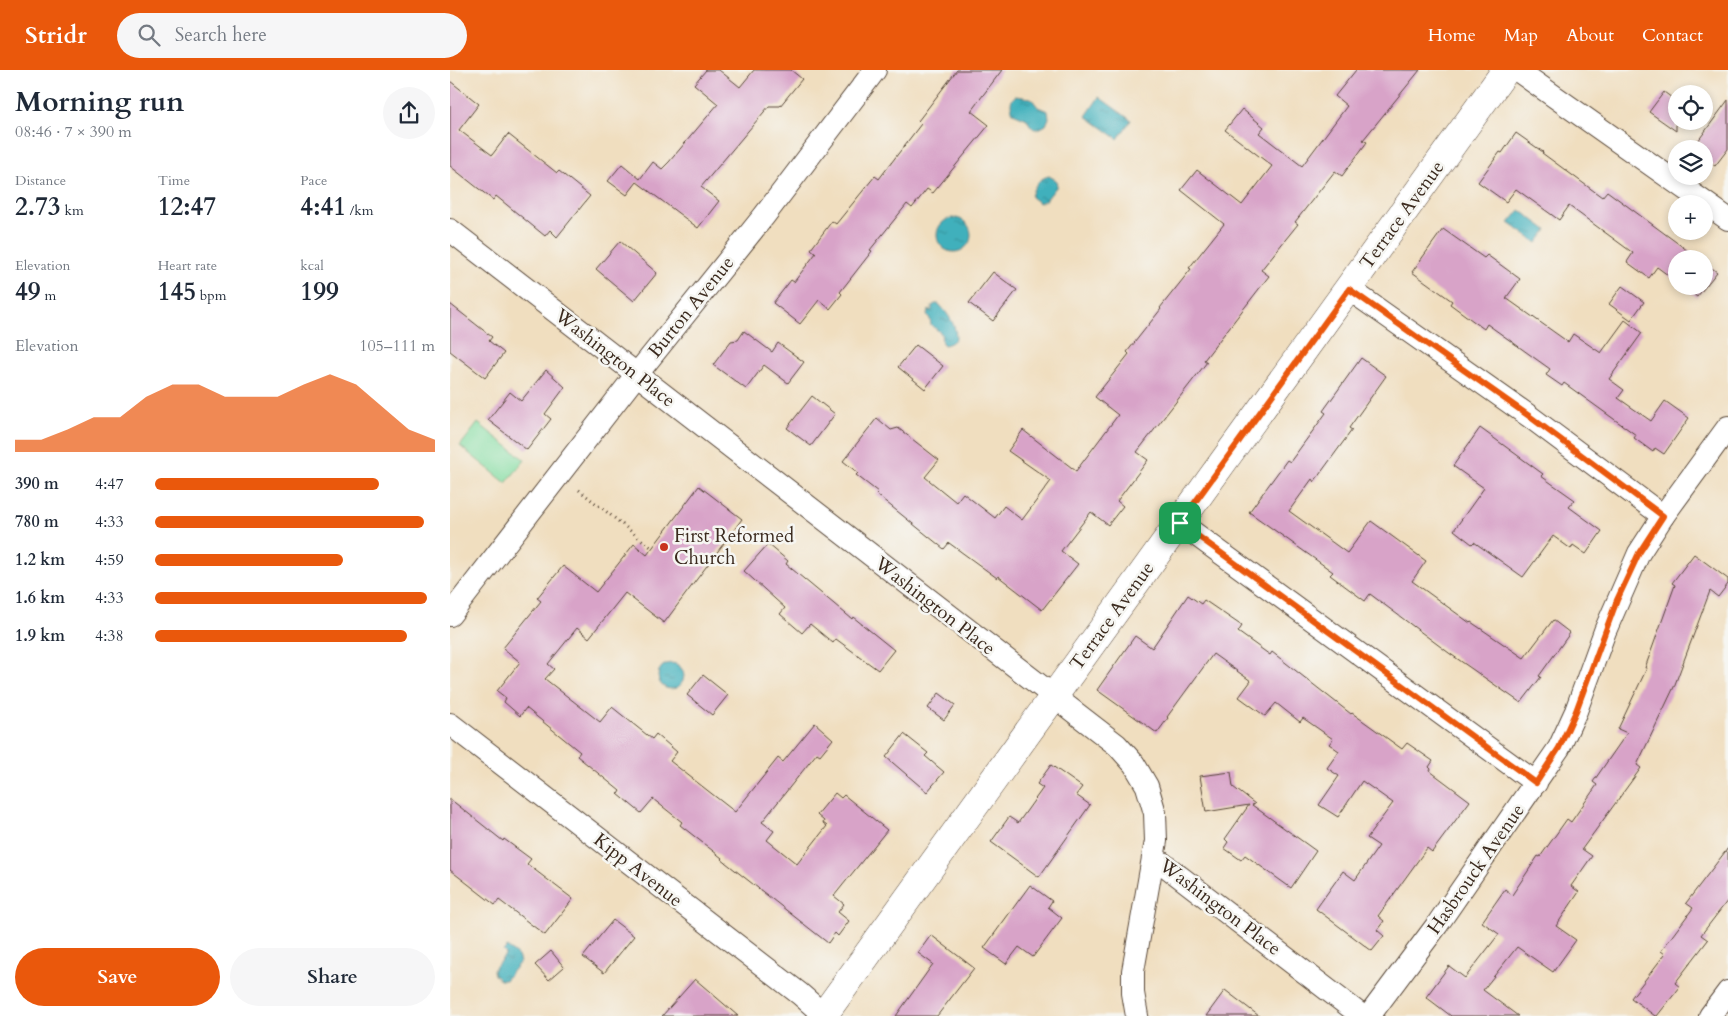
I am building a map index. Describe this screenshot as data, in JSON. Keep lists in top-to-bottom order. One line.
{"streets":{"main road":["Terrace Avenue"],"street":["Burton Avenue","Washington Place","Hasbrouck Avenue","Kipp Avenue"]},"crossings":[["Terrace Avenue","Washington Place"],["Terrace Avenue","Kipp Avenue"],["Burton Avenue","Washington Place"]],"places":["First Reformed Church"],"page":{"header":"Stridr","search":"Search here","nav":["Home","Map","About","Contact"],"heading":["Morning run","08:46 · 7 × 390 m"],"map_buttons":["+","−"],"stats":[["Distance","2.73 km"],["Time","12:47"],["Pace","4:41 /km"],["Elevation","49 m"],["Heart rate","145 bpm"],["kcal","199"]],"chart":["Elevation","105–111 m"],"list":[{"name":"390 m","note":"4:47"},{"name":"780 m","note":"4:33"},{"name":"1.2 km","note":"4:59"},{"name":"1.6 km","note":"4:33"},{"name":"1.9 km","note":"4:38"}],"buttons":["Save","Share"]}}
